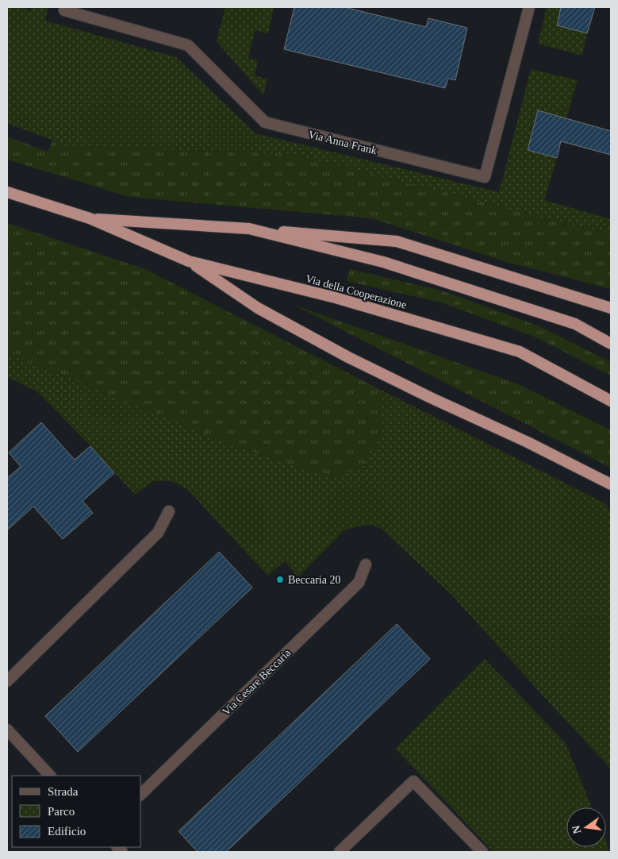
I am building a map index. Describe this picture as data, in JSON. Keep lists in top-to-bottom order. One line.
{"streets":{"highway":["Via della Cooperazione"],"street":["Via Anna Frank","Via Cesare Beccaria"]},"places":["Beccaria 20"],"legend":["Strada","Parco","Edificio"],"north":"left"}
